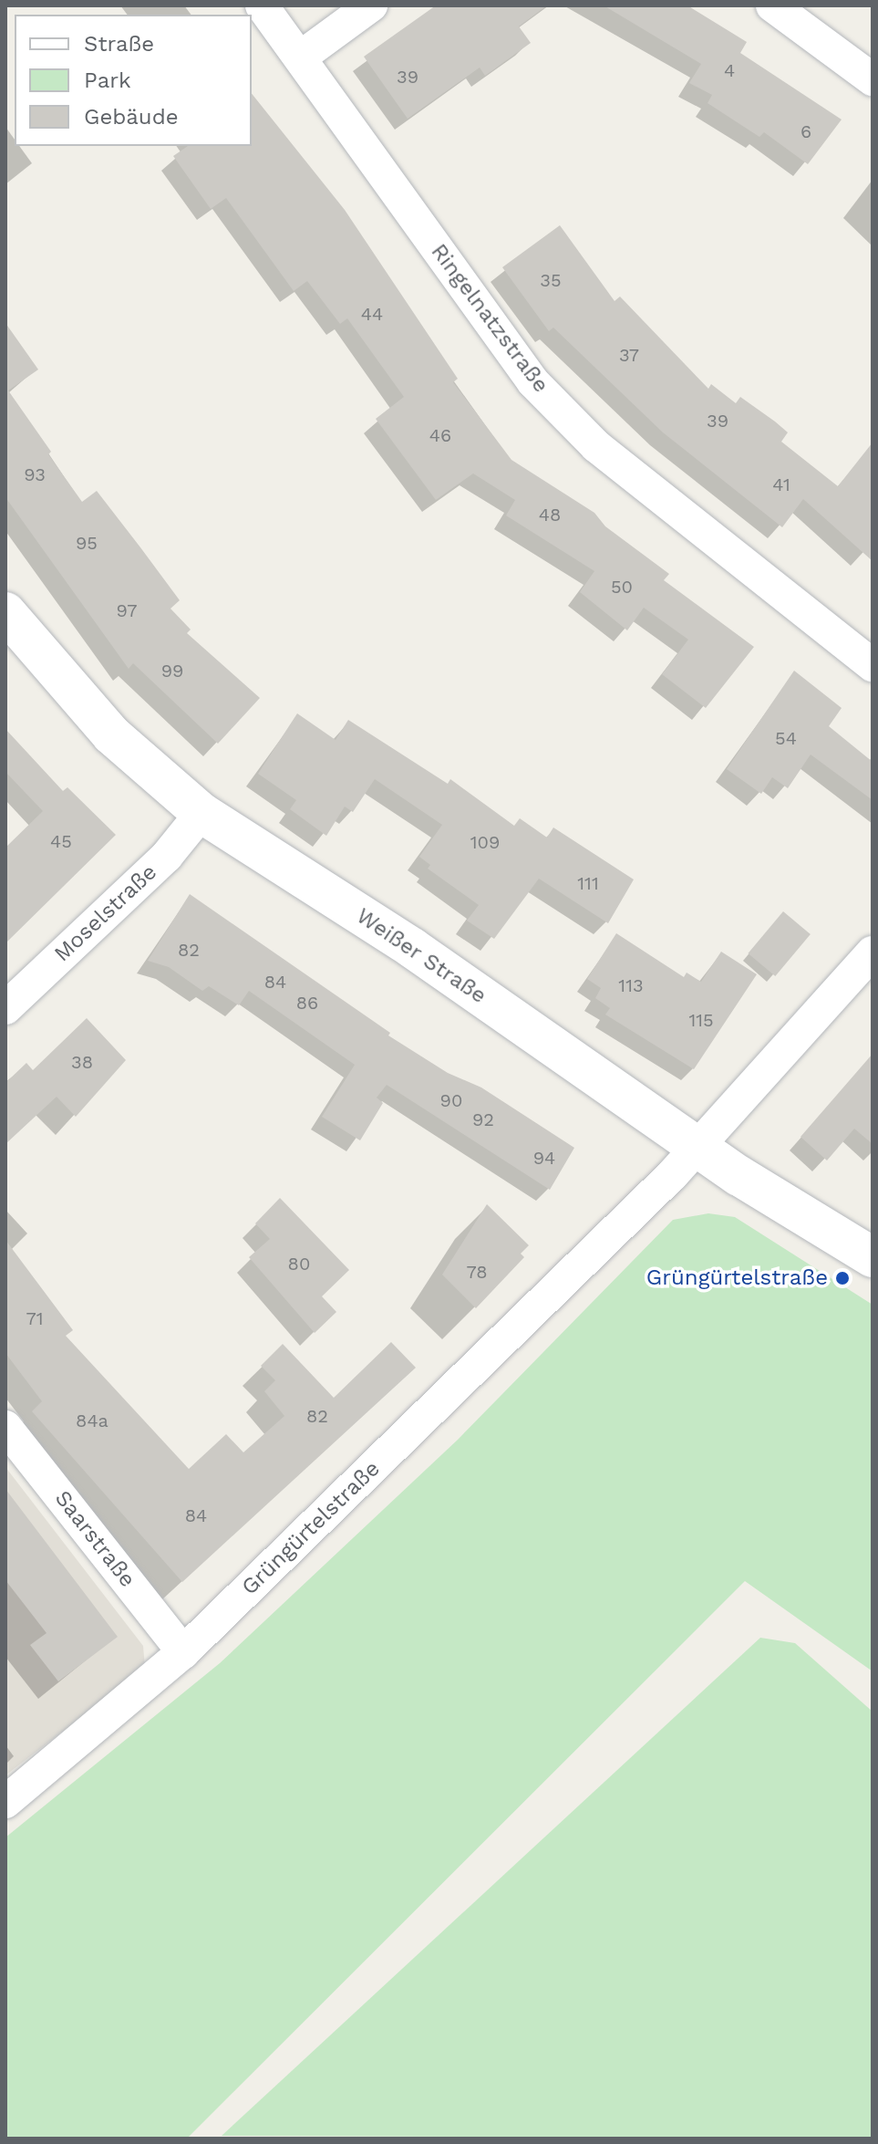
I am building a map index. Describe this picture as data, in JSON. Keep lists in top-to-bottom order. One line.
{"streets":{"street":["Ringelnatzstraße","Moselstraße","Weißer Straße","Grüngürtelstraße","Saarstraße"]},"crossings":[["Moselstraße","Weißer Straße"],["Weißer Straße","Grüngürtelstraße"],["Grüngürtelstraße","Saarstraße"]],"places":["Grüngürtelstraße"],"house_numbers":["4","39","6","35","44","37","39","46","93","41","48","95","50","97","99","54","45","109","111","82","84","113","86","115","38","90","92","94","80","78","71","82","84a","84"],"legend":["Straße","Park","Gebäude"]}
